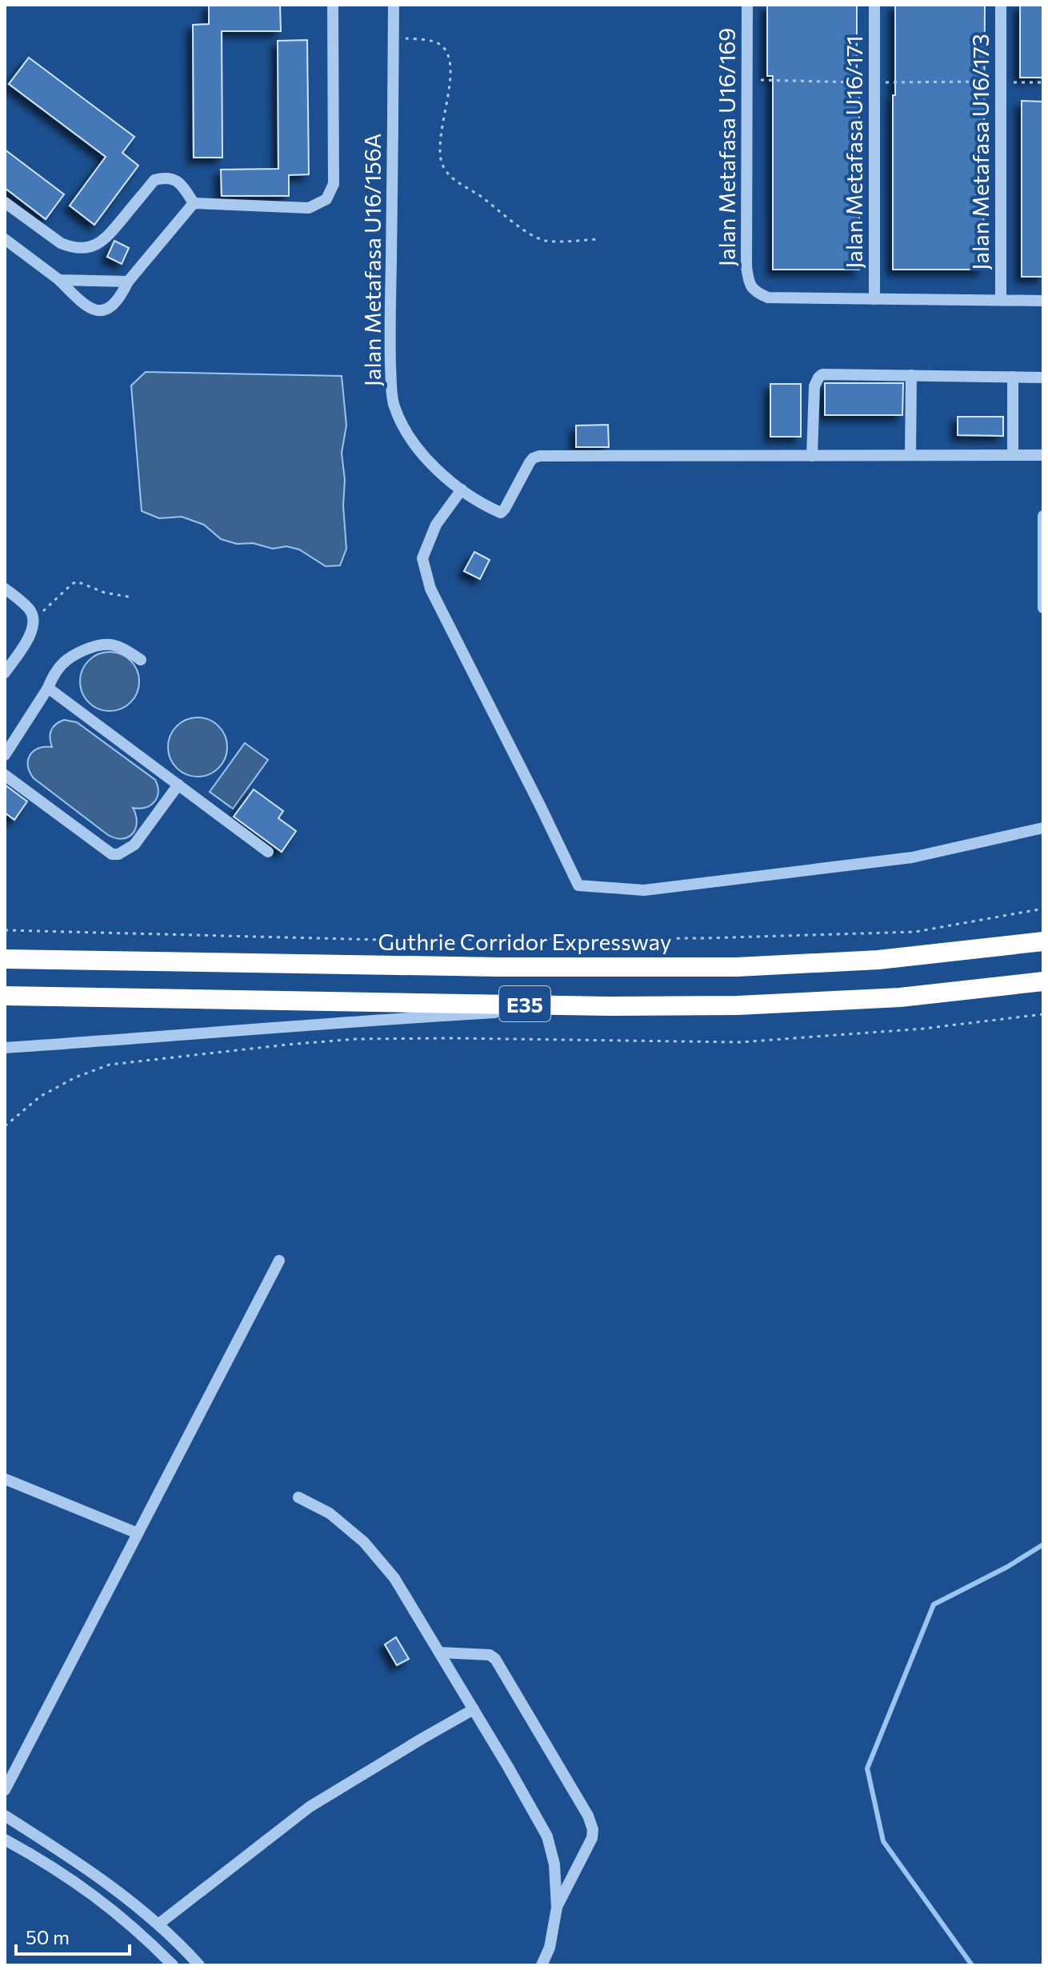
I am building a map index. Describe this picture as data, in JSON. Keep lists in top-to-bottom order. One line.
{"streets":{"highway":["Guthrie Corridor Expressway","E35"],"street":["Jalan Metafasa U16/169","Jalan Metafasa U16/171","Jalan Metafasa U16/173","Jalan Metafasa U16/156A"]},"crossings":[["Jalan Metafasa U16/169","Jalan Metafasa U16/171"]],"scale_bar":"50 m"}
